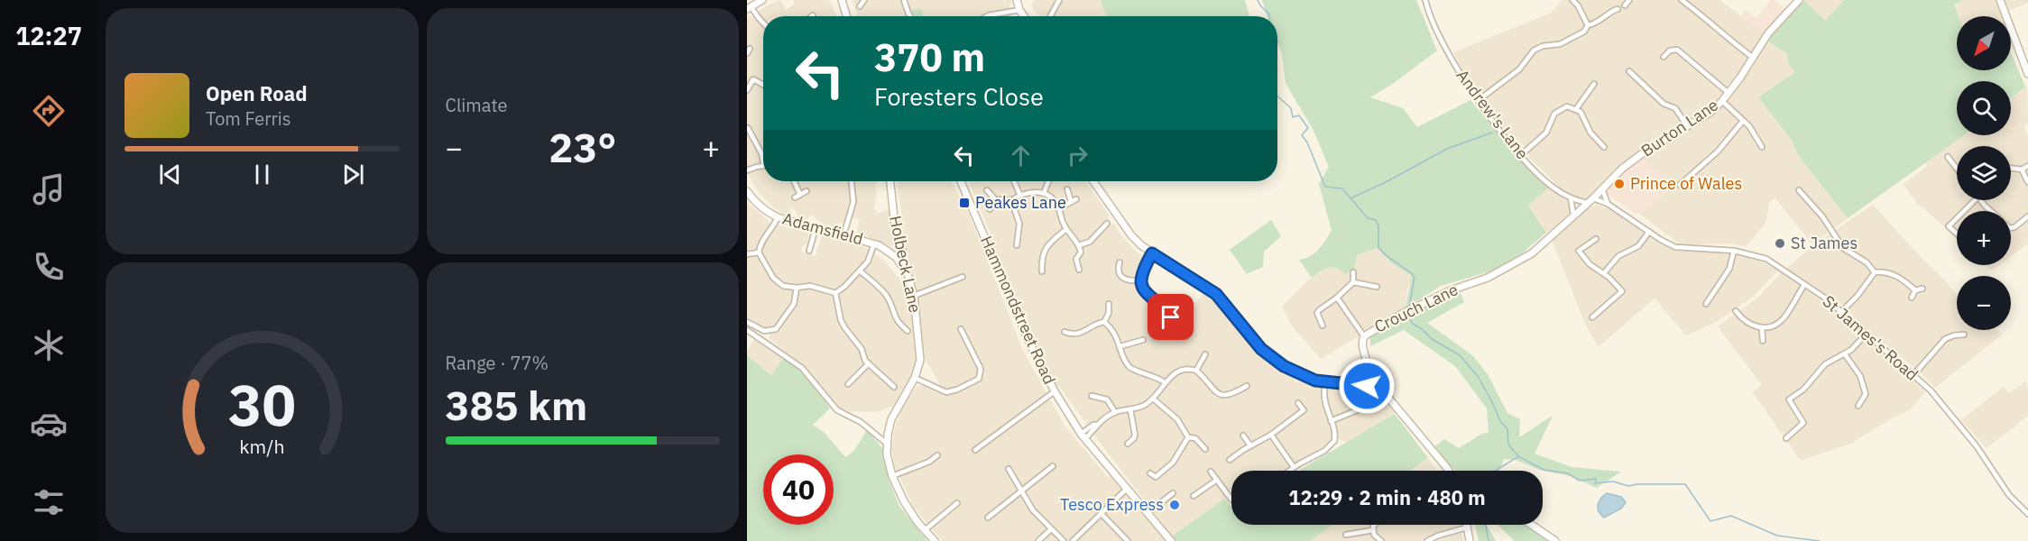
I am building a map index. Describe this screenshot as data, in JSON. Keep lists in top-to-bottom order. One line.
{"streets":{"street":["Andrew's Lane","Burton Lane","Adamsfield","Holbeck Lane","Crouch Lane","Hammondstreet Road","St James's Road"]},"crossings":[["Andrew's Lane","Burton Lane"],["Andrew's Lane","Crouch Lane"],["Andrew's Lane","St James's Road"],["Burton Lane","Crouch Lane"],["Burton Lane","St James's Road"],["Adamsfield","Holbeck Lane"],["Crouch Lane","St James's Road"]],"places":{"other":["Prince of Wales","St James","Tesco Express"],"transit":["Peakes Lane"]},"north":"bottom left","page":{"tabs":"12:27","tile":["Climate",["Range · 77%","385 km"]],"map_buttons":["+","−"],"turn":["370 m","Foresters Close"],"song":["Open Road","Tom Ferris"],"heat":["−","23°","+"],"limit":"40","trip":"12:29 · 2 min · 480 m","gauge":["30","km/h"]}}
